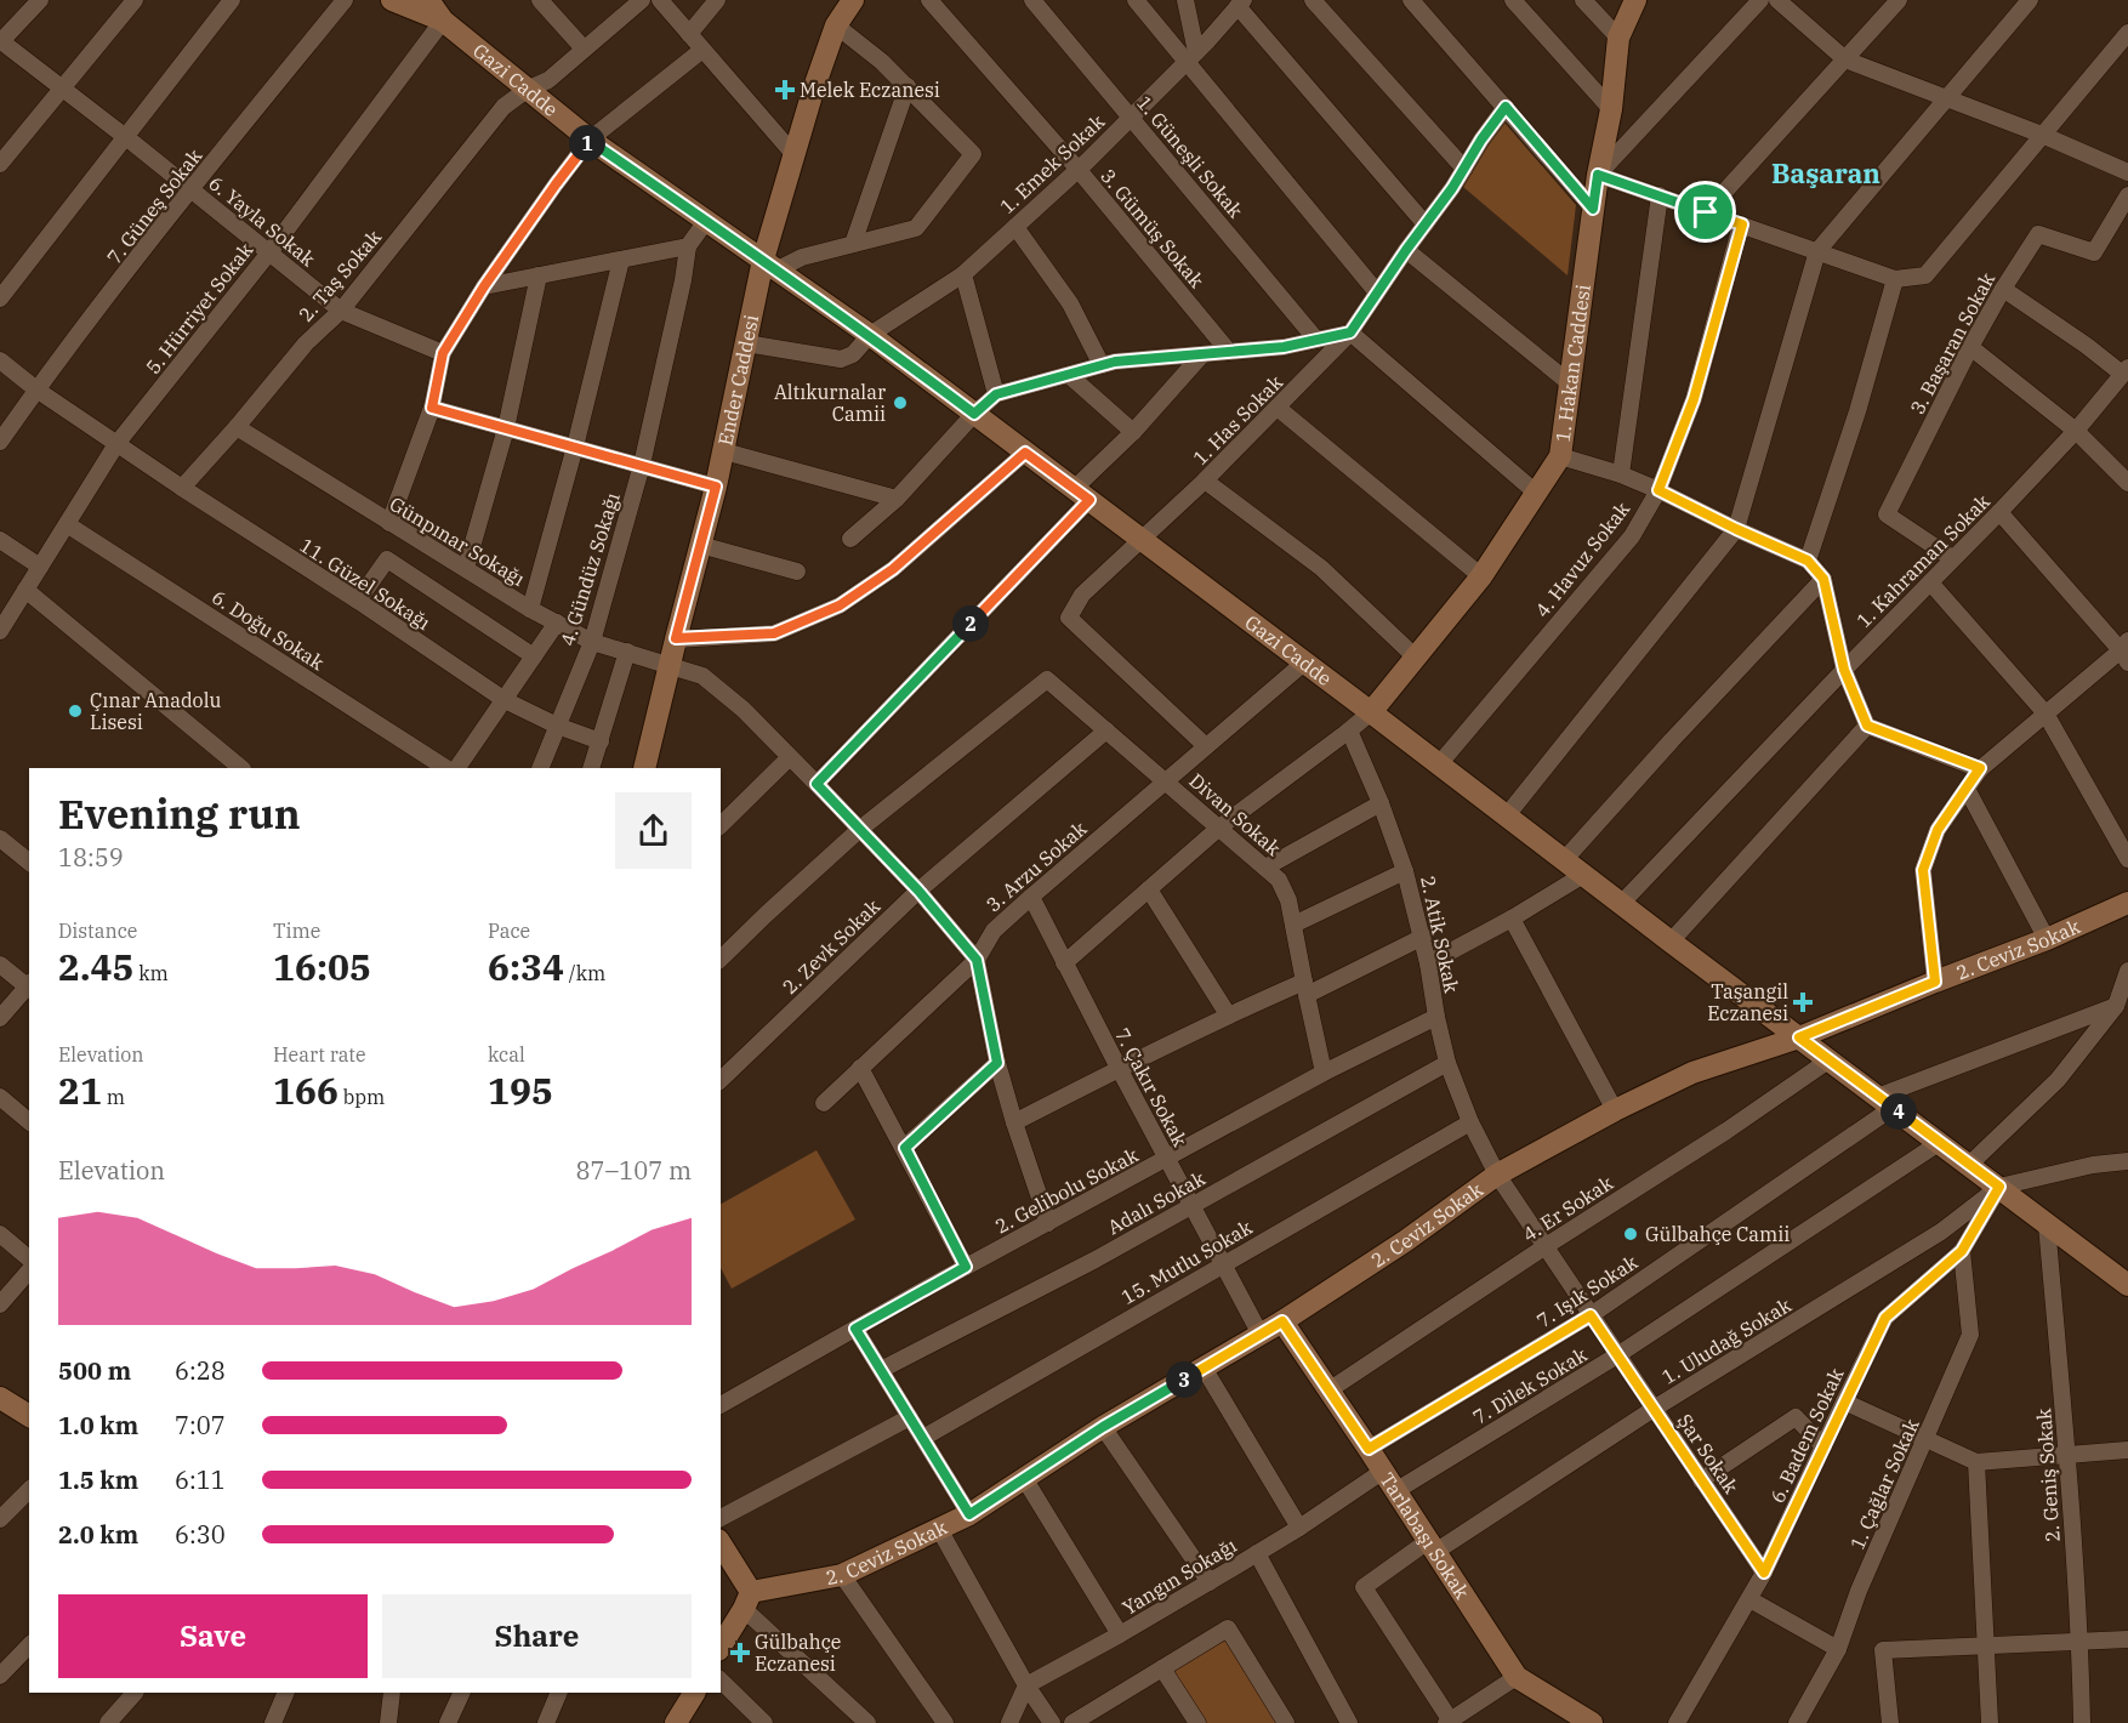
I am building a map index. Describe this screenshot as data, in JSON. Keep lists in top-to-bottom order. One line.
{"streets":{"main road":["Gazi Cadde","1. Hakan Caddesi","Ender Caddesi","2. Ceviz Sokak","Tarlabaşı Sokak"],"street":["1. Güneşli Sokak","1. Emek Sokak","7. Güneş Sokak","6. Yayla Sokak","3. Gümüş Sokak","2. Taş Sokak","5. Hürriyet Sokak","3. Başaran Sokak","1. Has Sokak","Günpınar Sokağı","4. Havuz Sokak","1. Kahraman Sokak","4. Gündüz Sokağı","11. Güzel Sokağı","6. Doğu Sokak","Divan Sokak","3. Arzu Sokak","2. Atik Sokak","2. Zevk Sokak","7. Çakır Sokak","2. Gelibolu Sokak","Adalı Sokak","4. Er Sokak","15. Mutlu Sokak","7. Işık Sokak","1. Uludağ Sokak","7. Dilek Sokak","6. Badem Sokak","Şar Sokak","2. Geniş Sokak","1. Çağlar Sokak","Yangın Sokağı"]},"crossings":[["Gazi Cadde","1. Emek Sokak"],["Gazi Cadde","2. Taş Sokak"],["Gazi Cadde","5. Hürriyet Sokak"],["Gazi Cadde","1. Hakan Caddesi"],["Gazi Cadde","Ender Caddesi"],["Gazi Cadde","1. Has Sokak"],["Gazi Cadde","4. Havuz Sokak"],["Gazi Cadde","1. Kahraman Sokak"],["Gazi Cadde","3. Arzu Sokak"],["Gazi Cadde","2. Ceviz Sokak"],["Gazi Cadde","4. Er Sokak"],["Gazi Cadde","7. Işık Sokak"],["Gazi Cadde","1. Uludağ Sokak"],["Gazi Cadde","7. Dilek Sokak"],["Gazi Cadde","6. Badem Sokak"],["Gazi Cadde","2. Geniş Sokak"],["1. Güneşli Sokak","1. Emek Sokak"],["1. Emek Sokak","3. Gümüş Sokak"],["1. Emek Sokak","Ender Caddesi"],["7. Güneş Sokak","6. Yayla Sokak"],["7. Güneş Sokak","11. Güzel Sokağı"],["6. Yayla Sokak","2. Taş Sokak"],["6. Yayla Sokak","5. Hürriyet Sokak"],["2. Taş Sokak","Günpınar Sokağı"],["2. Taş Sokak","11. Güzel Sokağı"],["5. Hürriyet Sokak","11. Güzel Sokağı"],["5. Hürriyet Sokak","6. Doğu Sokak"],["3. Başaran Sokak","1. Kahraman Sokak"],["Ender Caddesi","Günpınar Sokağı"],["1. Has Sokak","3. Arzu Sokak"],["Günpınar Sokağı","4. Gündüz Sokağı"],["Günpınar Sokağı","Divan Sokak"],["Günpınar Sokağı","3. Arzu Sokak"],["Günpınar Sokağı","2. Zevk Sokak"],["4. Gündüz Sokağı","11. Güzel Sokağı"],["Divan Sokak","3. Arzu Sokak"],["Divan Sokak","2. Zevk Sokak"],["Divan Sokak","2. Gelibolu Sokak"],["3. Arzu Sokak","7. Çakır Sokak"],["2. Atik Sokak","2. Ceviz Sokak"],["2. Atik Sokak","2. Gelibolu Sokak"],["2. Atik Sokak","Adalı Sokak"],["2. Atik Sokak","15. Mutlu Sokak"],["2. Atik Sokak","Şar Sokak"],["2. Ceviz Sokak","7. Çakır Sokak"],["2. Ceviz Sokak","Şar Sokak"],["2. Ceviz Sokak","Tarlabaşı Sokak"],["7. Çakır Sokak","2. Gelibolu Sokak"],["7. Çakır Sokak","Adalı Sokak"],["7. Çakır Sokak","15. Mutlu Sokak"],["4. Er Sokak","Şar Sokak"],["4. Er Sokak","Tarlabaşı Sokak"],["7. Işık Sokak","Şar Sokak"],["7. Işık Sokak","Tarlabaşı Sokak"],["1. Uludağ Sokak","6. Badem Sokak"],["1. Uludağ Sokak","Şar Sokak"],["1. Uludağ Sokak","Tarlabaşı Sokak"],["7. Dilek Sokak","Şar Sokak"],["7. Dilek Sokak","Tarlabaşı Sokak"],["6. Badem Sokak","Şar Sokak"],["6. Badem Sokak","1. Çağlar Sokak"],["Tarlabaşı Sokak","Yangın Sokağı"]],"districts":["Başaran"],"places":{"health":["Melek Eczanesi","Taşangil Eczanesi","Gülbahçe Eczanesi"],"other":["Altıkurnalar Camii","Çınar Anadolu Lisesi","Gülbahçe Camii"]},"page":{"pins":["1","2","4","3"],"heading":["Evening run","18:59"],"stats":[["Distance","2.45 km"],["Time","16:05"],["Pace","6:34 /km"],["Elevation","21 m"],["Heart rate","166 bpm"],["kcal","195"]],"chart":["Elevation","87–107 m"],"list":[{"name":"500 m","note":"6:28"},{"name":"1.0 km","note":"7:07"},{"name":"1.5 km","note":"6:11"},{"name":"2.0 km","note":"6:30"}],"buttons":["Save","Share"]}}
